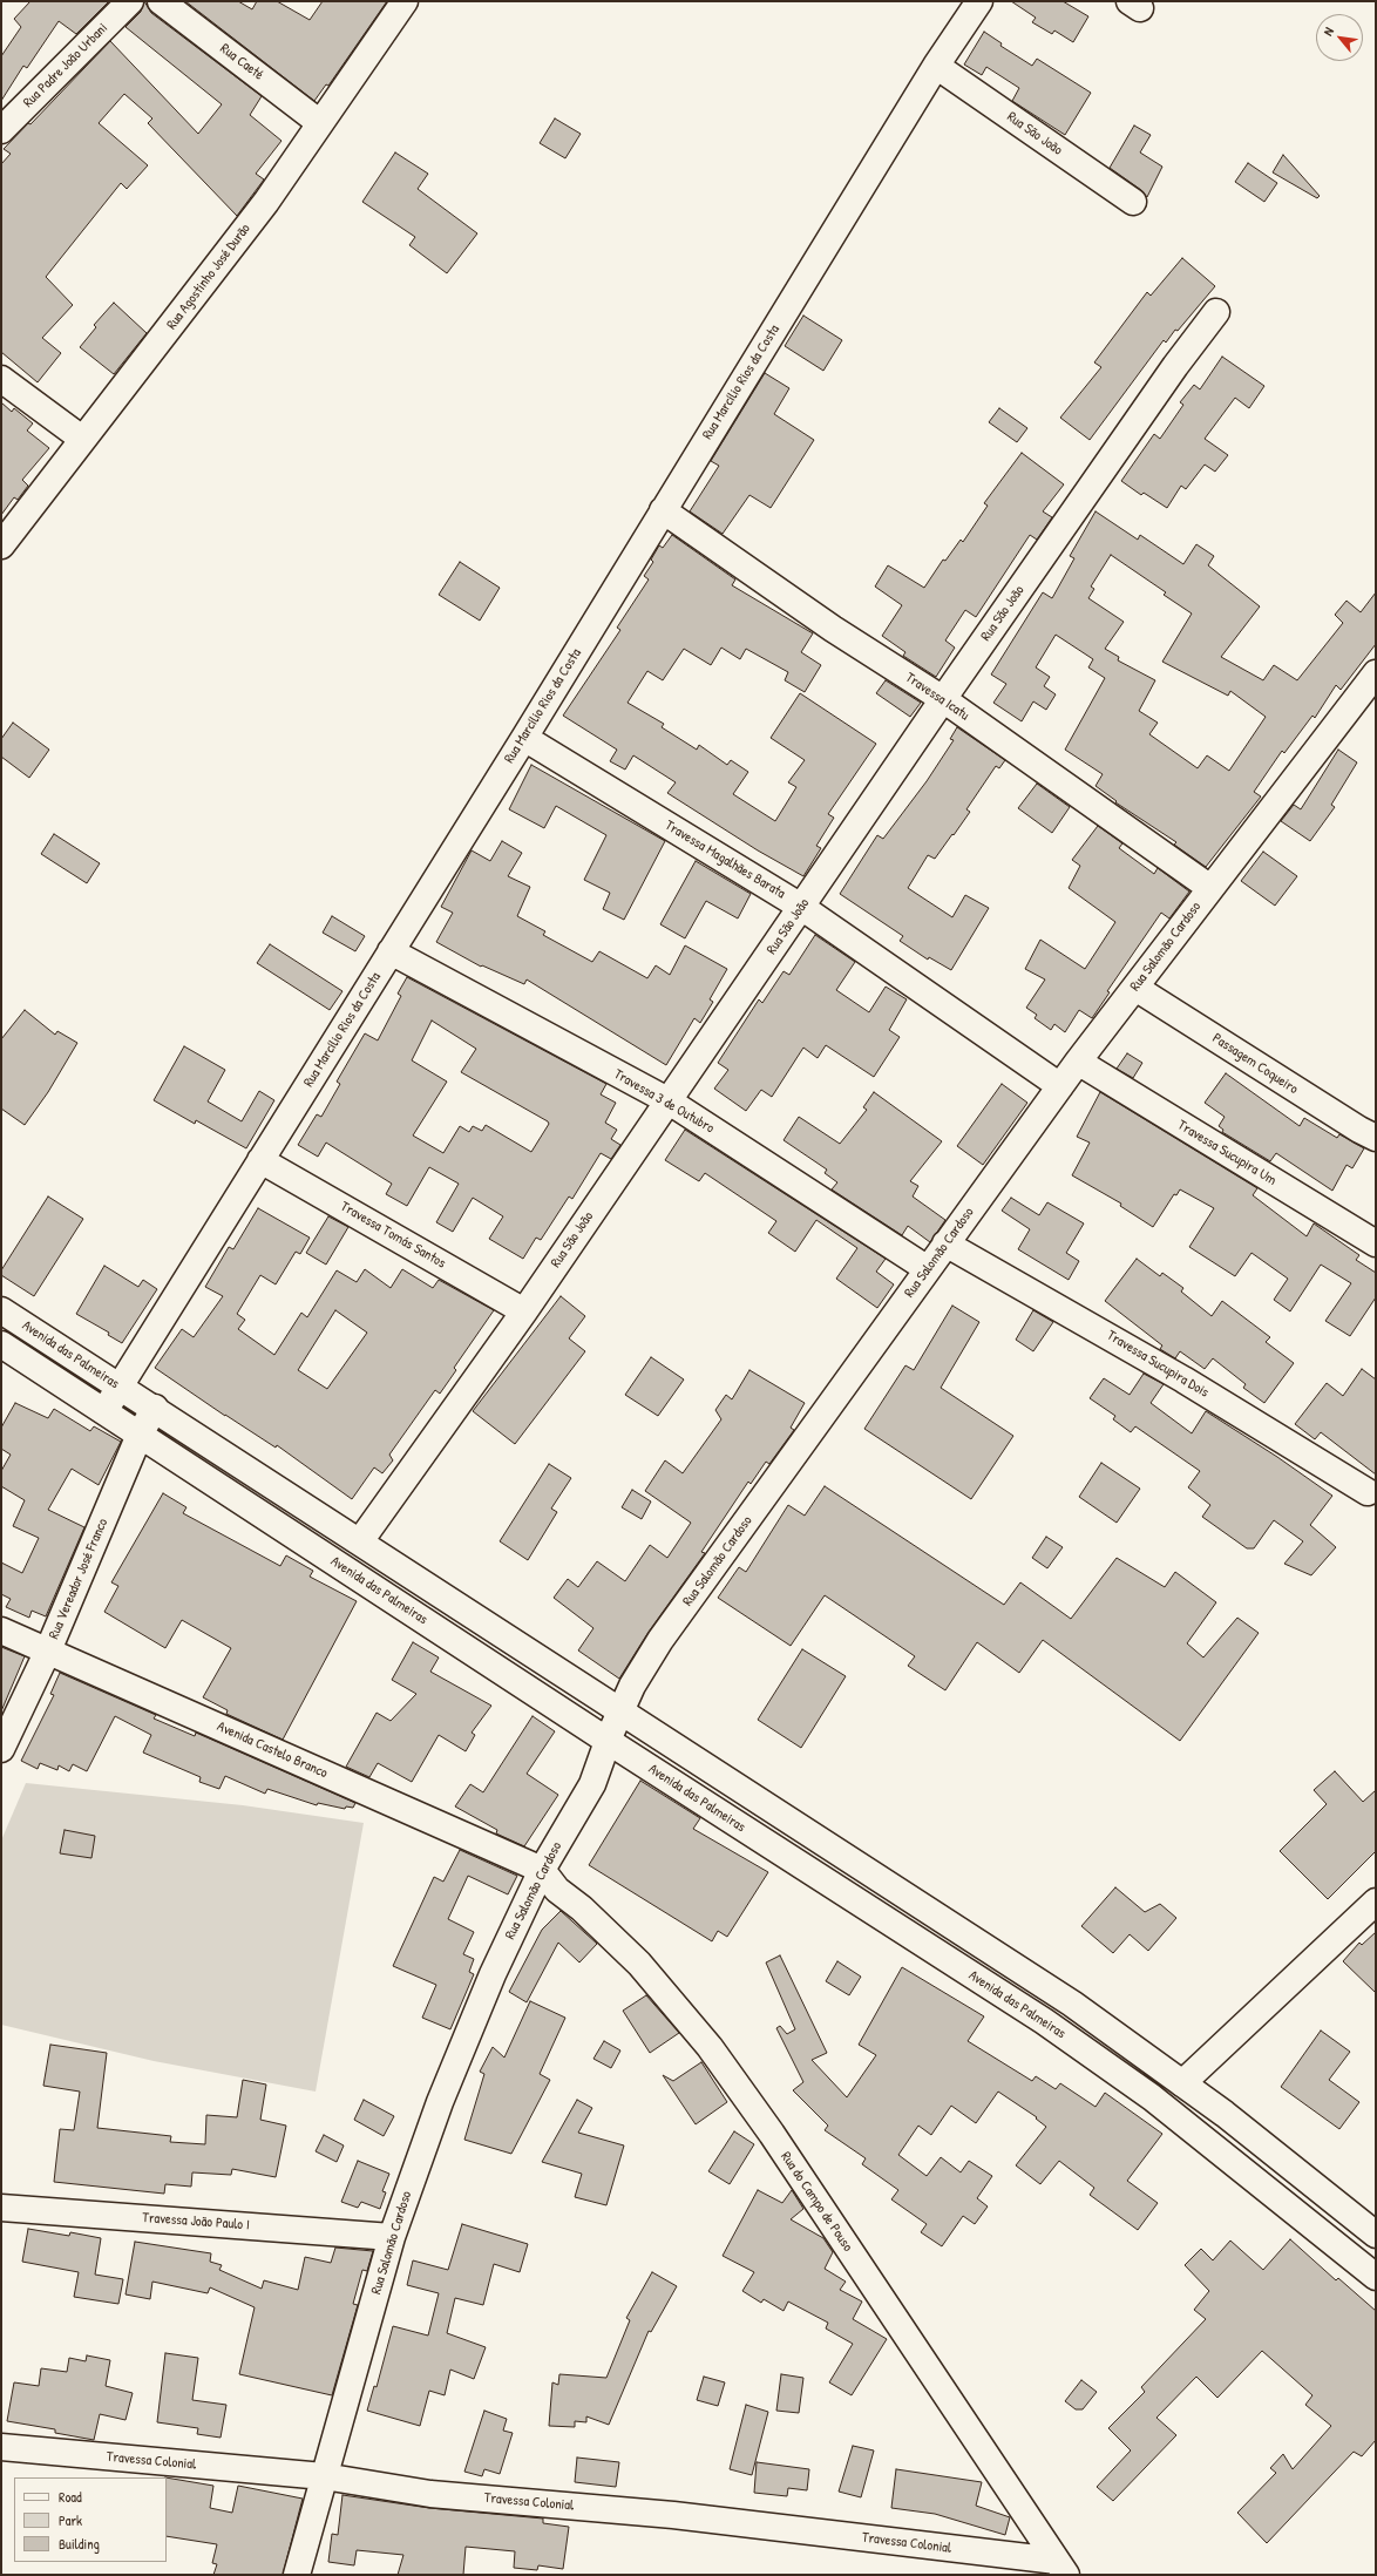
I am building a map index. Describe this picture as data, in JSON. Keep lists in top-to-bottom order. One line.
{"streets":{"street":["Rua Caeté","Rua Padre João Urbani","Rua São João","Rua Agostinho José Durão","Rua Marcílio Rios da Costa","Travessa Icatu","Travessa Magalhães Barata","Rua Salomão Cardoso","Passagem Coqueiro","Travessa 3 de Outubro","Travessa Sucupira Um","Travessa Tomás Santos","Avenida das Palmeiras","Travessa Sucupira Dois","Rua Vereador José Franco","Avenida Castelo Branco","Rua do Campo de Pouso","Travessa João Paulo I","Travessa Colonial"]},"crossings":[["Rua Caeté","Rua Agostinho José Durão"],["Rua São João","Rua Marcílio Rios da Costa"],["Rua São João","Travessa Icatu"],["Rua São João","Travessa Magalhães Barata"],["Rua São João","Travessa 3 de Outubro"],["Rua São João","Travessa Tomás Santos"],["Rua São João","Avenida das Palmeiras"],["Rua Marcílio Rios da Costa","Travessa Icatu"],["Rua Marcílio Rios da Costa","Travessa Magalhães Barata"],["Rua Marcílio Rios da Costa","Travessa 3 de Outubro"],["Rua Marcílio Rios da Costa","Travessa Tomás Santos"],["Rua Marcílio Rios da Costa","Avenida das Palmeiras"],["Travessa Icatu","Rua Salomão Cardoso"],["Travessa Magalhães Barata","Rua Salomão Cardoso"],["Rua Salomão Cardoso","Passagem Coqueiro"],["Rua Salomão Cardoso","Travessa 3 de Outubro"],["Rua Salomão Cardoso","Travessa Sucupira Um"],["Rua Salomão Cardoso","Avenida das Palmeiras"],["Rua Salomão Cardoso","Travessa Sucupira Dois"],["Rua Salomão Cardoso","Avenida Castelo Branco"],["Rua Salomão Cardoso","Rua do Campo de Pouso"],["Rua Salomão Cardoso","Travessa João Paulo I"],["Rua Salomão Cardoso","Travessa Colonial"],["Avenida das Palmeiras","Rua Vereador José Franco"],["Rua Vereador José Franco","Avenida Castelo Branco"],["Avenida Castelo Branco","Rua do Campo de Pouso"],["Rua do Campo de Pouso","Travessa Colonial"]],"legend":["Road","Park","Building"],"north":"top left"}
